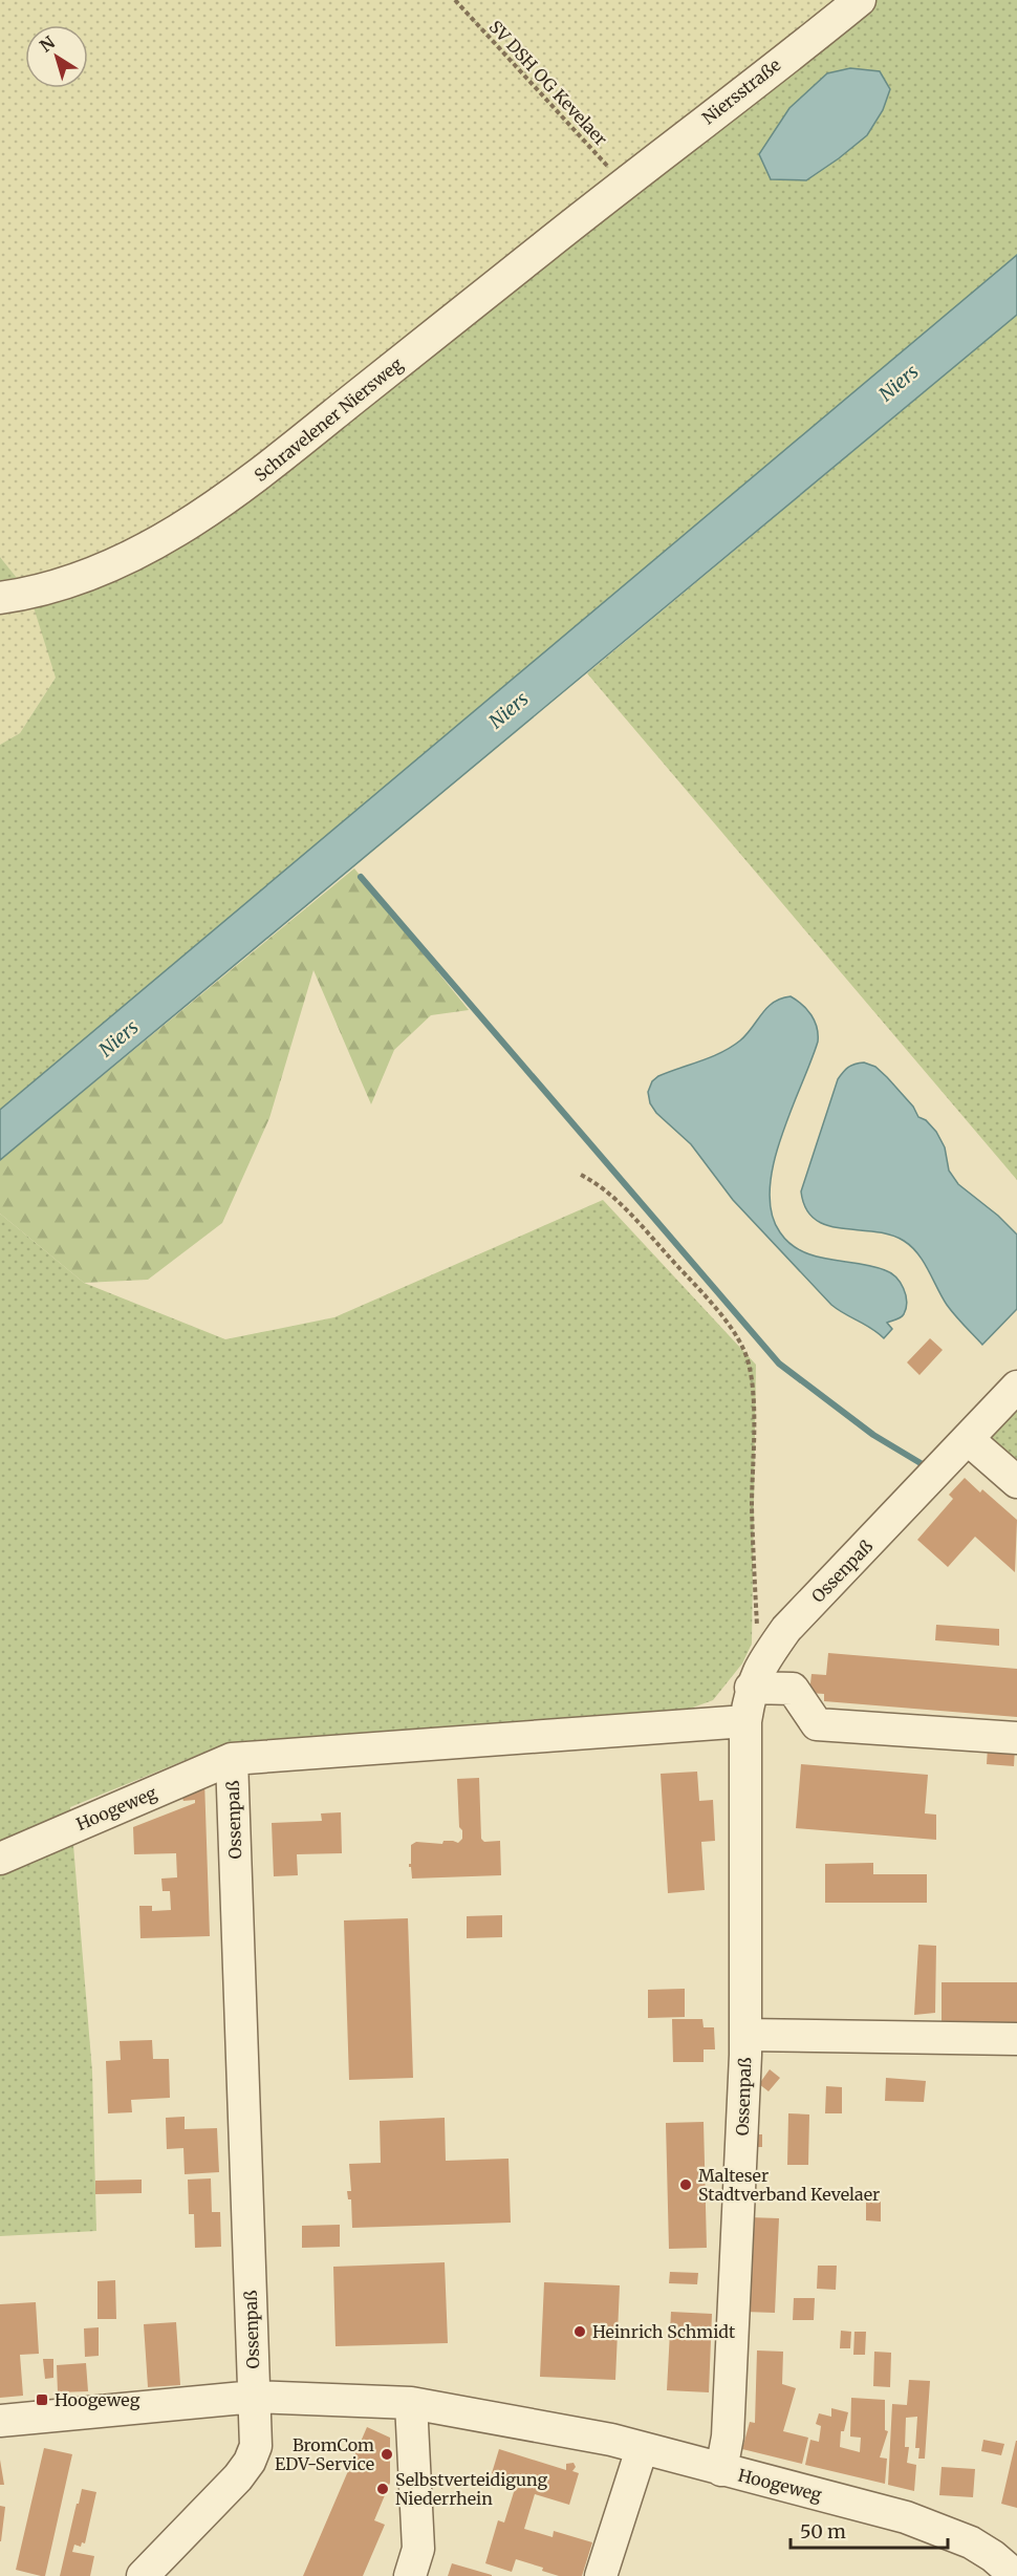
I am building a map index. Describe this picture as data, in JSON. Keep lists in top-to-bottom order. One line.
{"streets":{"street":["Niersstraße","Schravelener Niersweg","Ossenpaß","Hoogeweg"],"path":["SV DSH OG Kevelaer"]},"crossings":[["SV DSH OG Kevelaer","Niersstraße"],["SV DSH OG Kevelaer","Schravelener Niersweg"],["Niersstraße","Schravelener Niersweg"],["Ossenpaß","Hoogeweg"]],"water":["Niers"],"places":{"other":["Malteser Stadtverband Kevelaer","Heinrich Schmidt","BromCom EDV-Service","Selbstverteidigung Niederrhein"],"transit":["Hoogeweg"]},"scale_bar":"50 m","north":"top left"}
